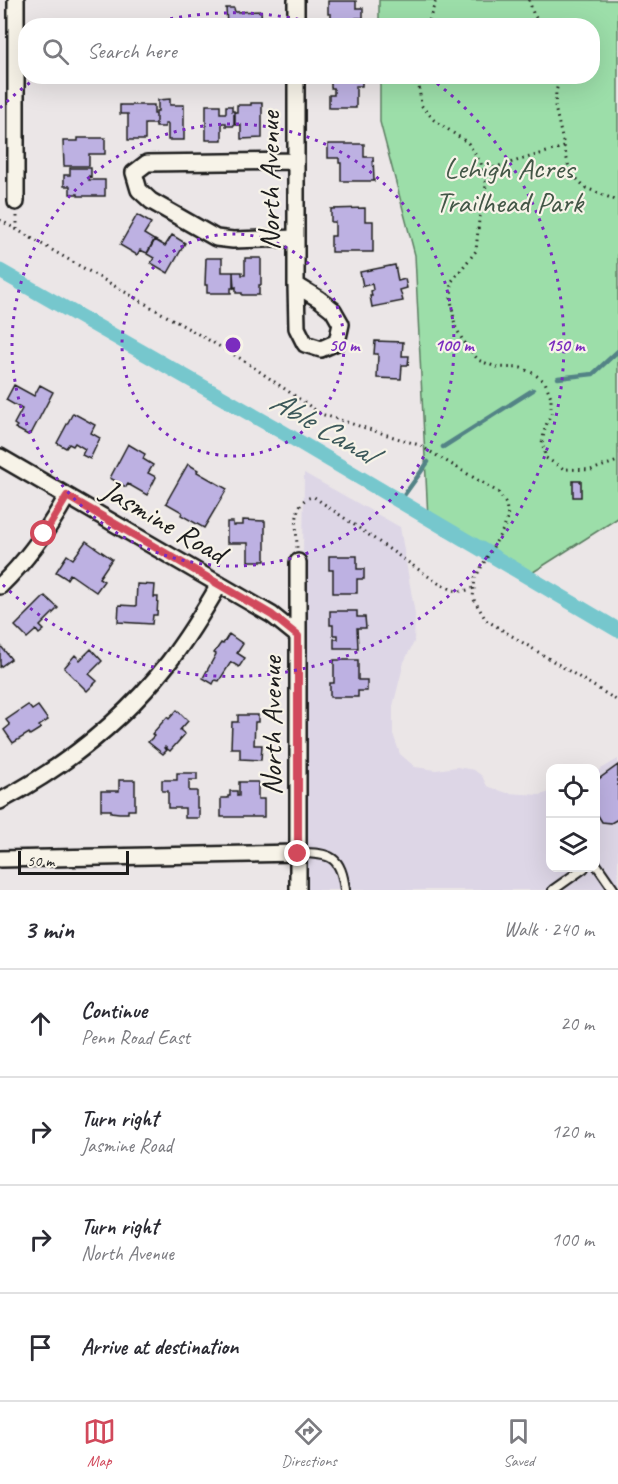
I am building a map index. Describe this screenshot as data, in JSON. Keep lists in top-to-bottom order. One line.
{"streets":{"street":["North Avenue","Jasmine Road"]},"crossings":[["North Avenue","Jasmine Road"]],"water":["Able Canal"],"parks":["Lehigh Acres Trailhead Park"],"scale_bar":"50 m","page":{"search":"Search here","scale":"50 m","heading":["3 min","Walk · 240 m"],"list":[["Continue","Penn Road East","20 m"],["Turn right","Jasmine Road","120 m"],["Turn right","North Avenue","100 m"],"Arrive at destination"],"nav":["Map","Directions","Saved"]},"rings":["50 m","100 m","150 m"]}
